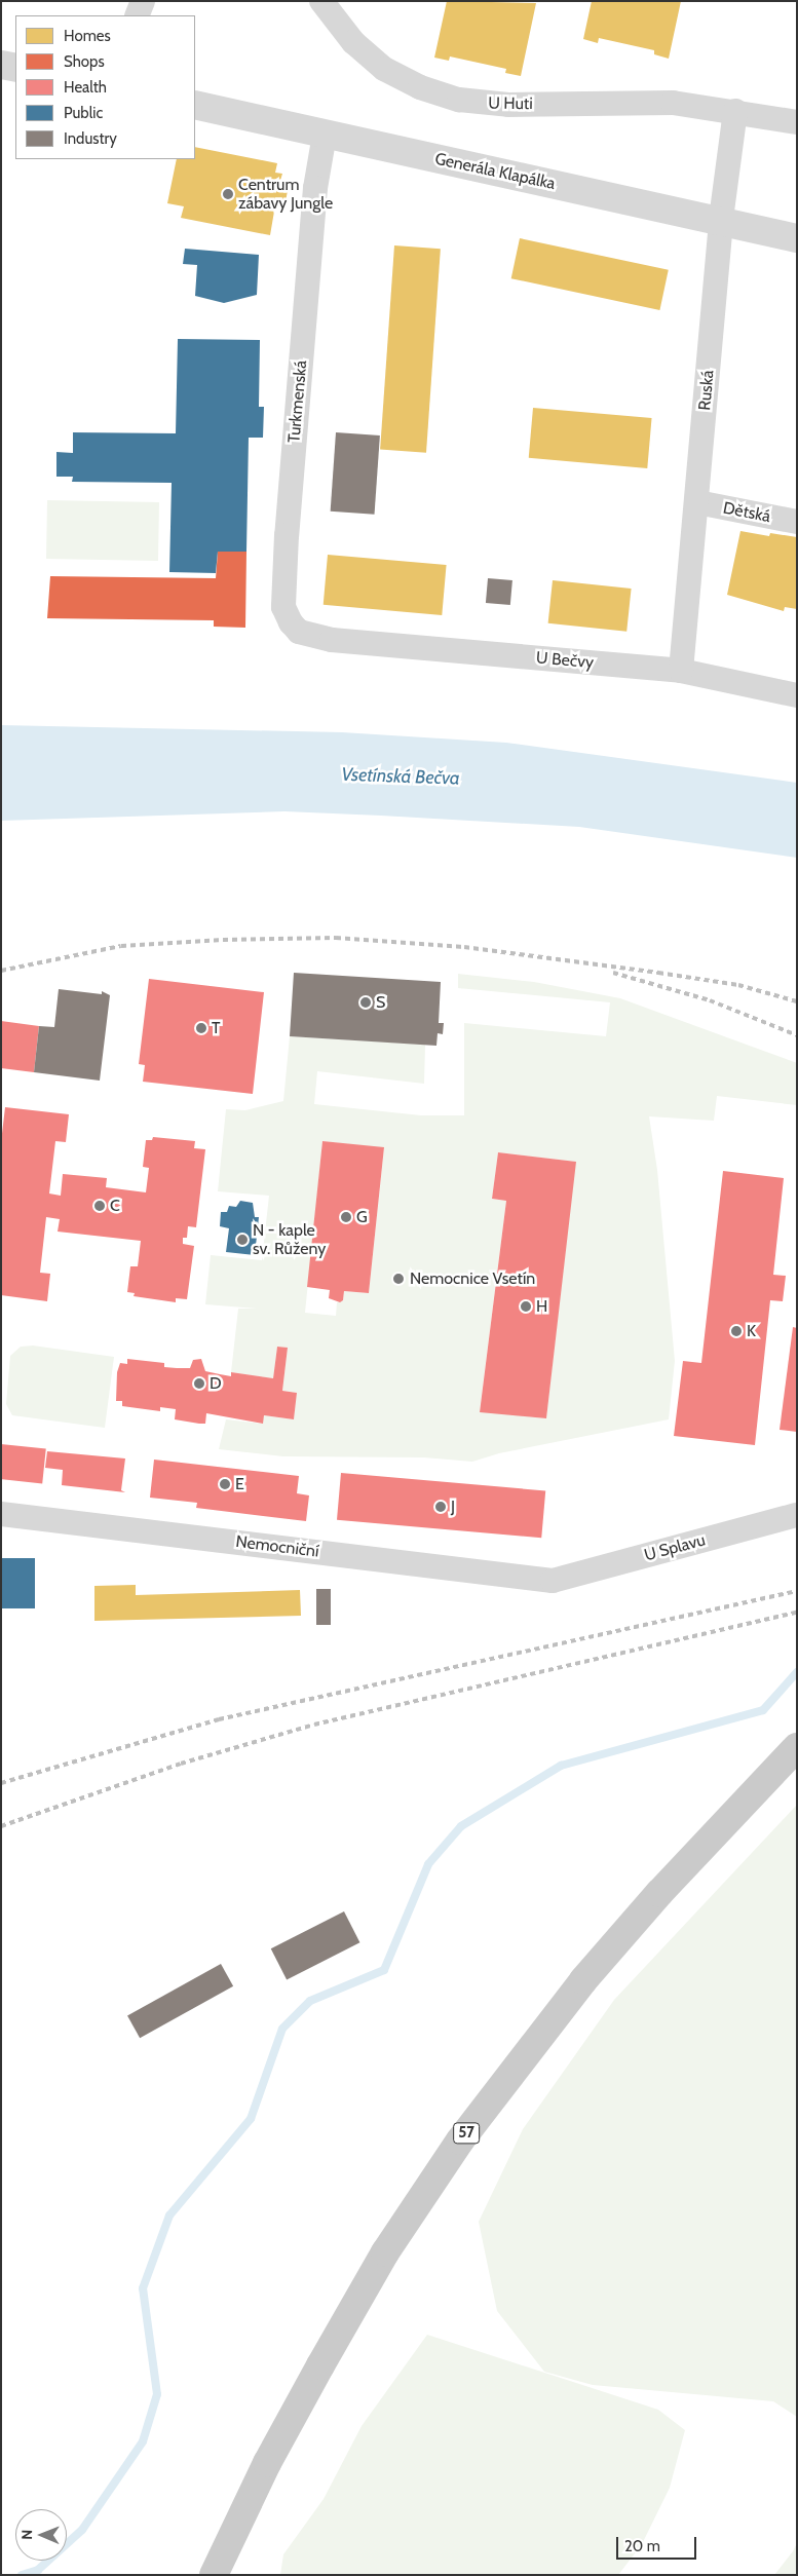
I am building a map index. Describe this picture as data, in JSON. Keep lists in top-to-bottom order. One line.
{"streets":{"main road":["57"],"street":["U Huti","Generála Klapálka","Ruská","Turkmenská","Dětská","U Bečvy","Nemocniční","U Splavu"]},"crossings":[["U Huti","Ruská"],["Generála Klapálka","Ruská"],["Generála Klapálka","Turkmenská"],["Ruská","Dětská"],["Ruská","U Bečvy"],["Turkmenská","U Bečvy"],["Nemocniční","U Splavu"]],"water":["Vsetínská Bečva"],"places":["Centrum zábavy Jungle","S","T","C","G","N - kaple sv. Růženy","Nemocnice Vsetín","H","K","D","E","J"],"legend":["Homes","Shops","Health","Public","Industry"],"scale_bar":"20 m","north":"left"}
